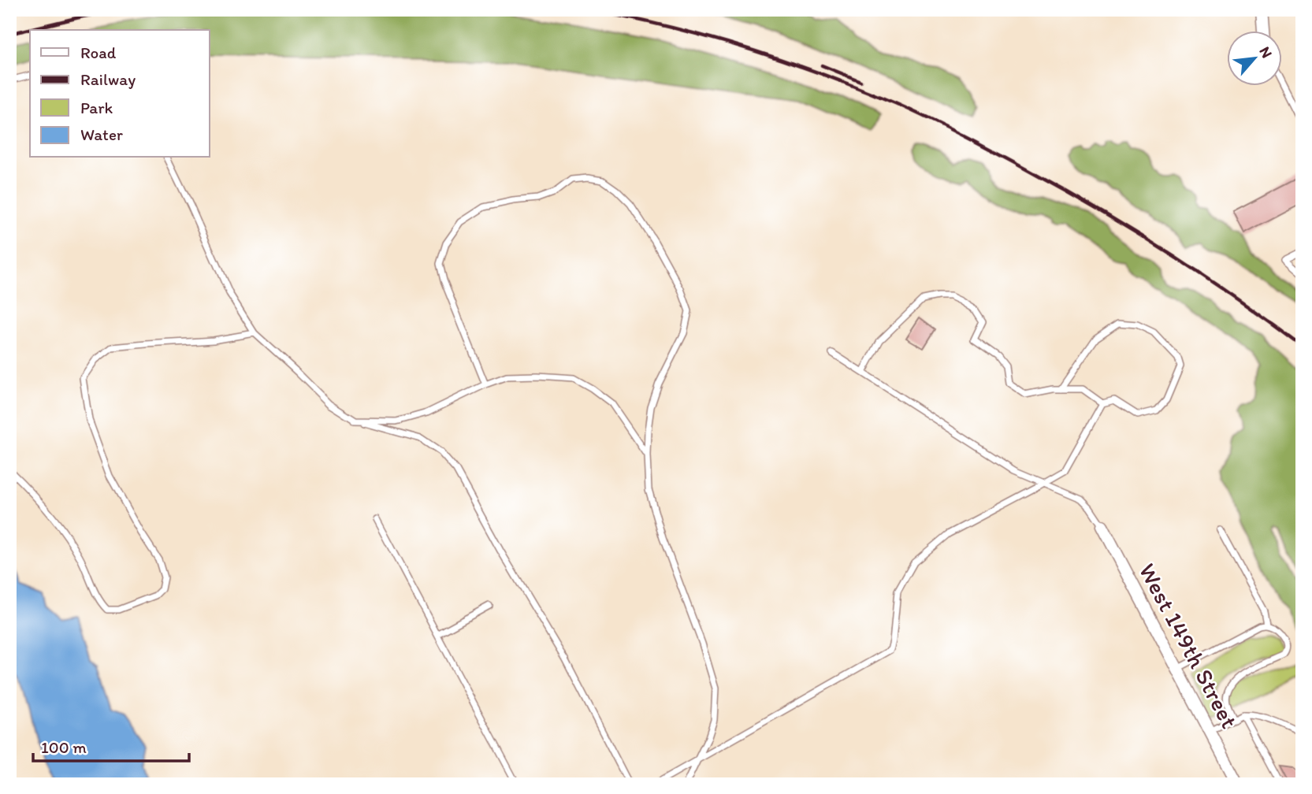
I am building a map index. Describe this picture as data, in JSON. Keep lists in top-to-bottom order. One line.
{"streets":{"street":["West 149th Street"]},"legend":["Road","Railway","Park","Water"],"scale_bar":"100 m","north":"top right"}
